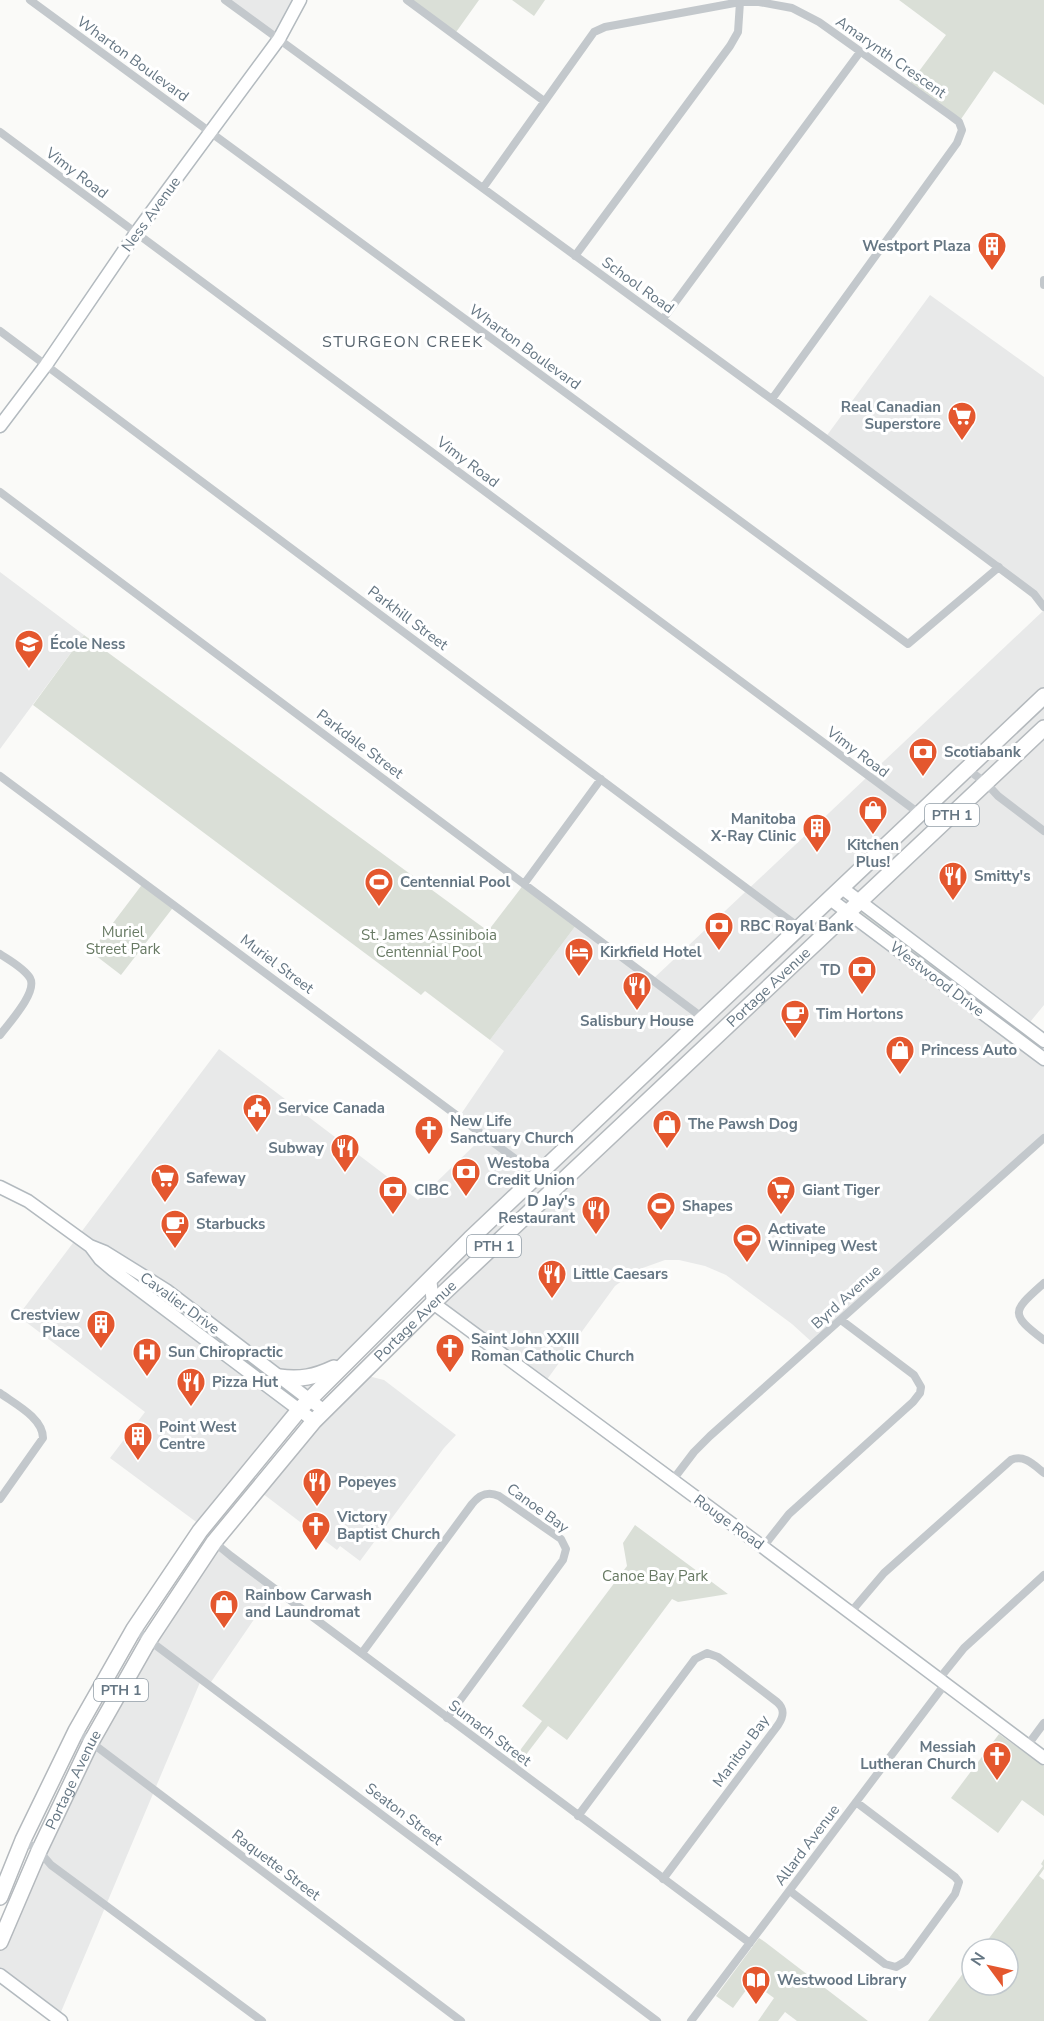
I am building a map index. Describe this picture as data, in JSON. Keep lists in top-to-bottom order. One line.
{"streets":{"highway":["PTH 1","Portage Avenue"],"street":["Amarynth Crescent","Wharton Boulevard","Vimy Road","Ness Avenue","School Road","Parkhill Street","Parkdale Street","Muriel Street","Westwood Drive","Byrd Avenue","Cavalier Drive","Canoe Bay","Rouge Road","Sumach Street","Manitou Bay","Seaton Street","Allard Avenue","Raquette Street"]},"crossings":[["Amarynth Crescent","School Road"],["Wharton Boulevard","Ness Avenue"],["Wharton Boulevard","School Road"],["Vimy Road","Ness Avenue"],["Vimy Road","Portage Avenue"],["Ness Avenue","School Road"],["Ness Avenue","Parkhill Street"],["Parkhill Street","Portage Avenue"],["Parkdale Street","Portage Avenue"],["Muriel Street","Portage Avenue"],["Westwood Drive","Portage Avenue"],["Portage Avenue","Cavalier Drive"],["Portage Avenue","Rouge Road"],["Portage Avenue","Sumach Street"],["Portage Avenue","Seaton Street"],["Portage Avenue","Raquette Street"],["Byrd Avenue","Rouge Road"],["Canoe Bay","Sumach Street"],["Rouge Road","Allard Avenue"],["Sumach Street","Manitou Bay"],["Sumach Street","Allard Avenue"]],"districts":["STURGEON CREEK"],"parks":["Muriel Street Park","St. James Assiniboia Centennial Pool","Canoe Bay Park"],"places":{"building":["Westport Plaza","Manitoba X-Ray Clinic","Crestview Place","Point West Centre"],"supermarket":["Real Canadian Superstore","Safeway","Giant Tiger"],"school or university":["École Ness"],"bank":["Scotiabank","RBC Royal Bank","TD","Westoba Credit Union","CIBC"],"shop":["Kitchen Plus!","Princess Auto","The Pawsh Dog","Rainbow Carwash and Laundromat"],"restaurant":["Smitty's","Salisbury House","Subway","D Jay's Restaurant","Little Caesars","Pizza Hut","Popeyes"],"sports":["Centennial Pool","Shapes","Activate Winnipeg West"],"hotel":["Kirkfield Hotel"],"cafe":["Tim Hortons","Starbucks"],"public building":["Service Canada"],"church":["New Life Sanctuary Church","Saint John XXIII Roman Catholic Church","Victory Baptist Church","Messiah Lutheran Church"],"hospital":["Sun Chiropractic"],"library":["Westwood Library"]},"north":"top left"}
